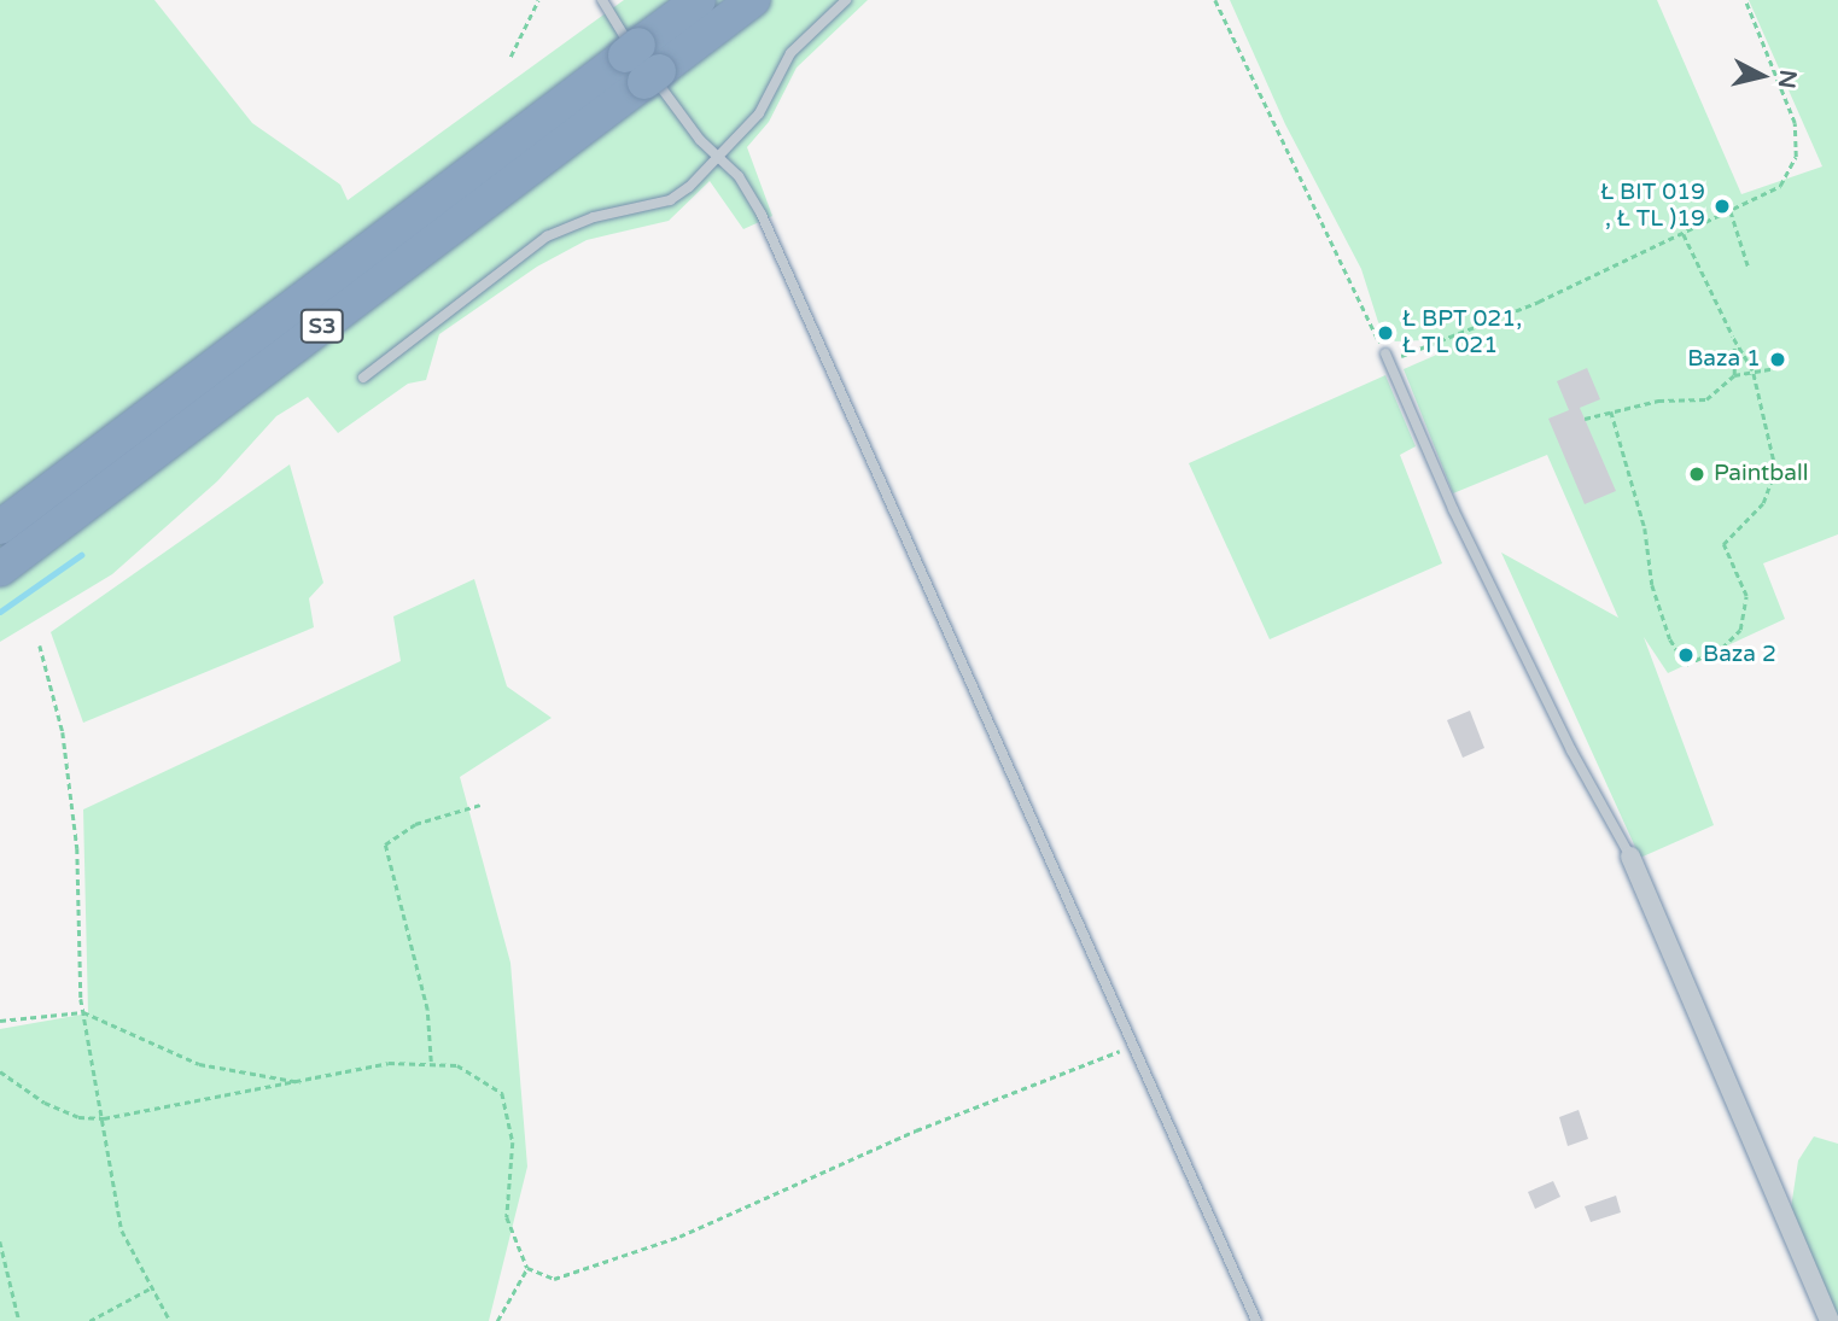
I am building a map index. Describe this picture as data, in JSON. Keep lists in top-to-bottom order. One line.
{"streets":{"highway":["S3"]},"places":["Ł BIT 019 , Ł TL )19","Ł BPT 021, Ł TL 021","Baza 1","Paintball","Baza 2"],"north":"right"}
